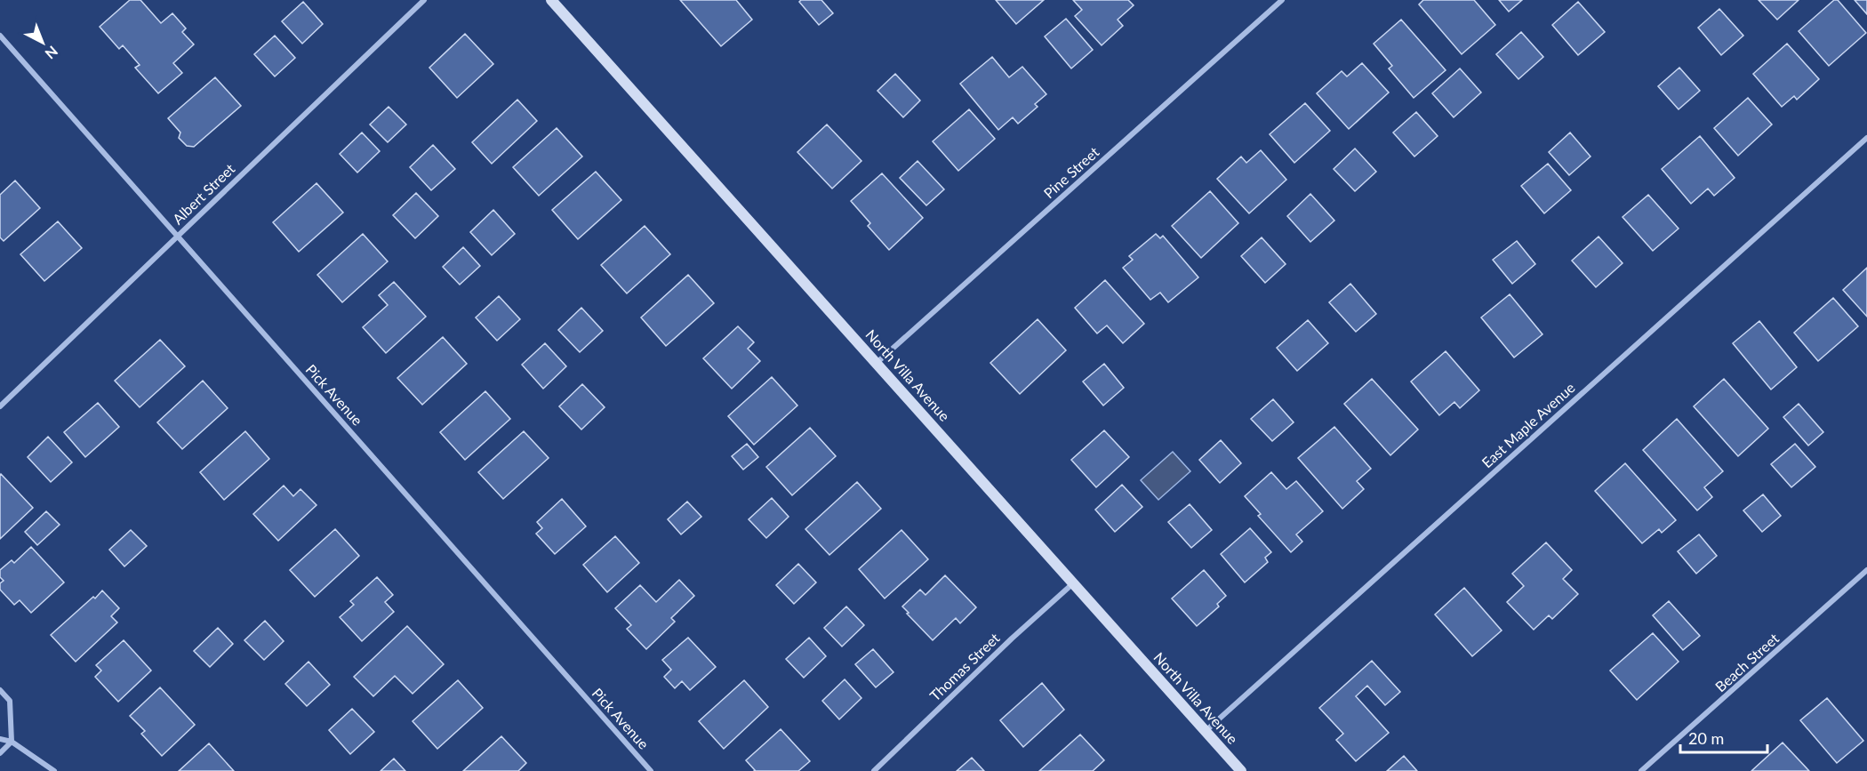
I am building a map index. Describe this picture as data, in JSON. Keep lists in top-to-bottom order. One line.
{"streets":{"street":["Pine Street","Albert Street","North Villa Avenue","Pick Avenue","East Maple Avenue","Beach Street","Thomas Street"]},"crossings":[["Pine Street","North Villa Avenue"],["Albert Street","Pick Avenue"],["North Villa Avenue","East Maple Avenue"],["North Villa Avenue","Thomas Street"]],"scale_bar":"20 m","north":"bottom right"}
